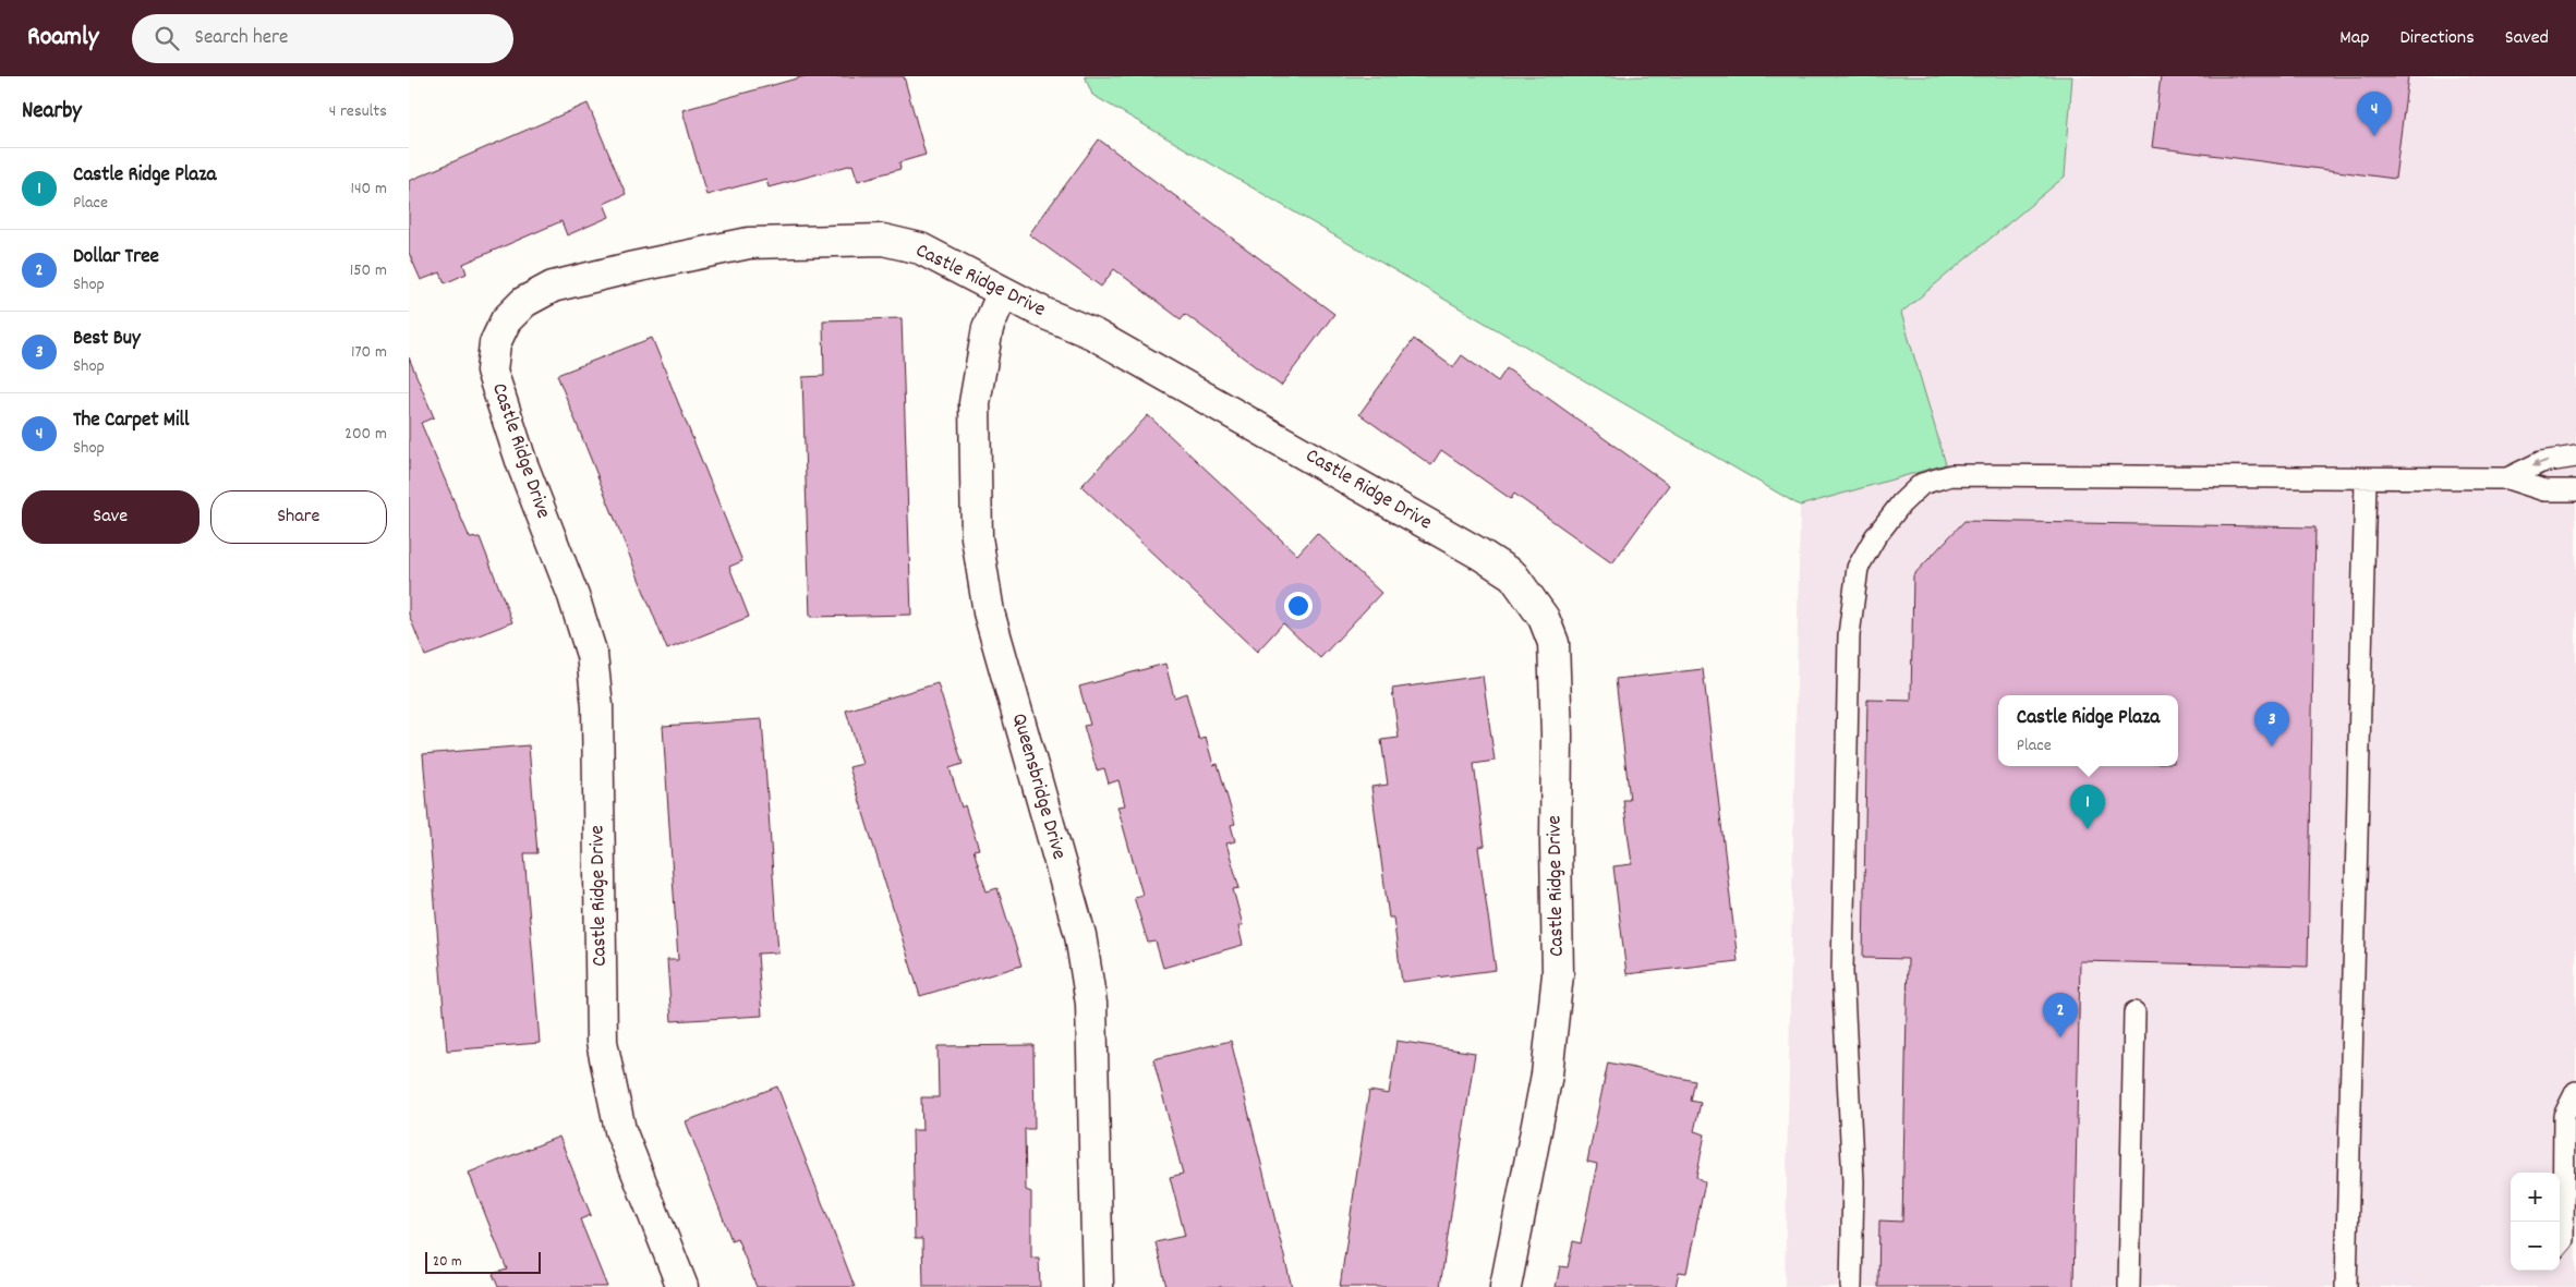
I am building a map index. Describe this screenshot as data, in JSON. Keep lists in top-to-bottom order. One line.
{"streets":{"street":["Castle Ridge Drive","Queensbridge Drive"]},"crossings":[["Castle Ridge Drive","Queensbridge Drive"]],"scale_bar":"20 m","page":{"header":"Roamly","search":"Search here","nav":["Map","Directions","Saved"],"heading":["Nearby","4 results"],"pins":["4","3","1","2"],"list":[{"mark":"1","name":"Castle Ridge Plaza","note":"Place","value":"140 m"},{"mark":"2","name":"Dollar Tree","note":"Shop","value":"150 m"},{"mark":"3","name":"Best Buy","note":"Shop","value":"170 m"},{"mark":"4","name":"The Carpet Mill","note":"Shop","value":"200 m"}],"buttons":["Save","Share"],"popup":["Castle Ridge Plaza","Place"],"map_buttons":["+","−"],"scale":"20 m"}}
